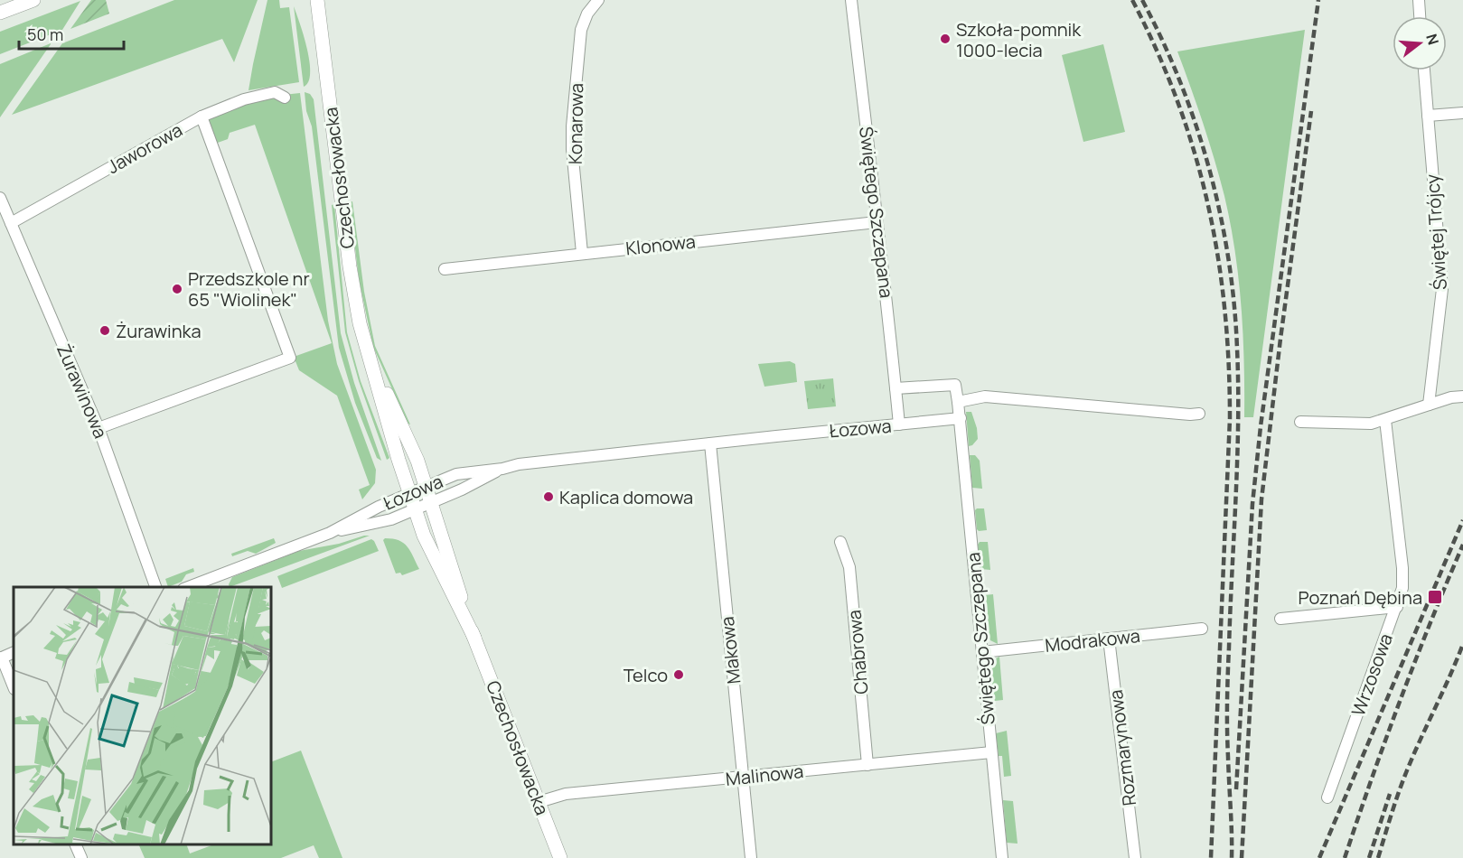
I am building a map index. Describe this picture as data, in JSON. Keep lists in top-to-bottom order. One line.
{"streets":{"street":["Konarowa","Jaworowa","Czechosłowacka","Świętego Szczepana","Świętej Trójcy","Klonowa","Żurawinowa","Łozowa","Modrakowa","Makowa","Chabrowa","Wrzosowa","Rozmarynowa","Malinowa"]},"crossings":[["Konarowa","Klonowa"],["Jaworowa","Żurawinowa"],["Czechosłowacka","Łozowa"],["Czechosłowacka","Malinowa"],["Świętego Szczepana","Klonowa"],["Świętego Szczepana","Łozowa"],["Świętego Szczepana","Modrakowa"],["Świętego Szczepana","Malinowa"],["Łozowa","Makowa"],["Modrakowa","Rozmarynowa"],["Makowa","Malinowa"],["Chabrowa","Malinowa"]],"places":{"other":["Szkoła-pomnik 1000-lecia","Przedszkole nr 65 \"Wiolinek\"","Żurawinka","Kaplica domowa","Telco"],"transit":["Poznań Dębina"]},"scale_bar":"50 m","north":"right"}
